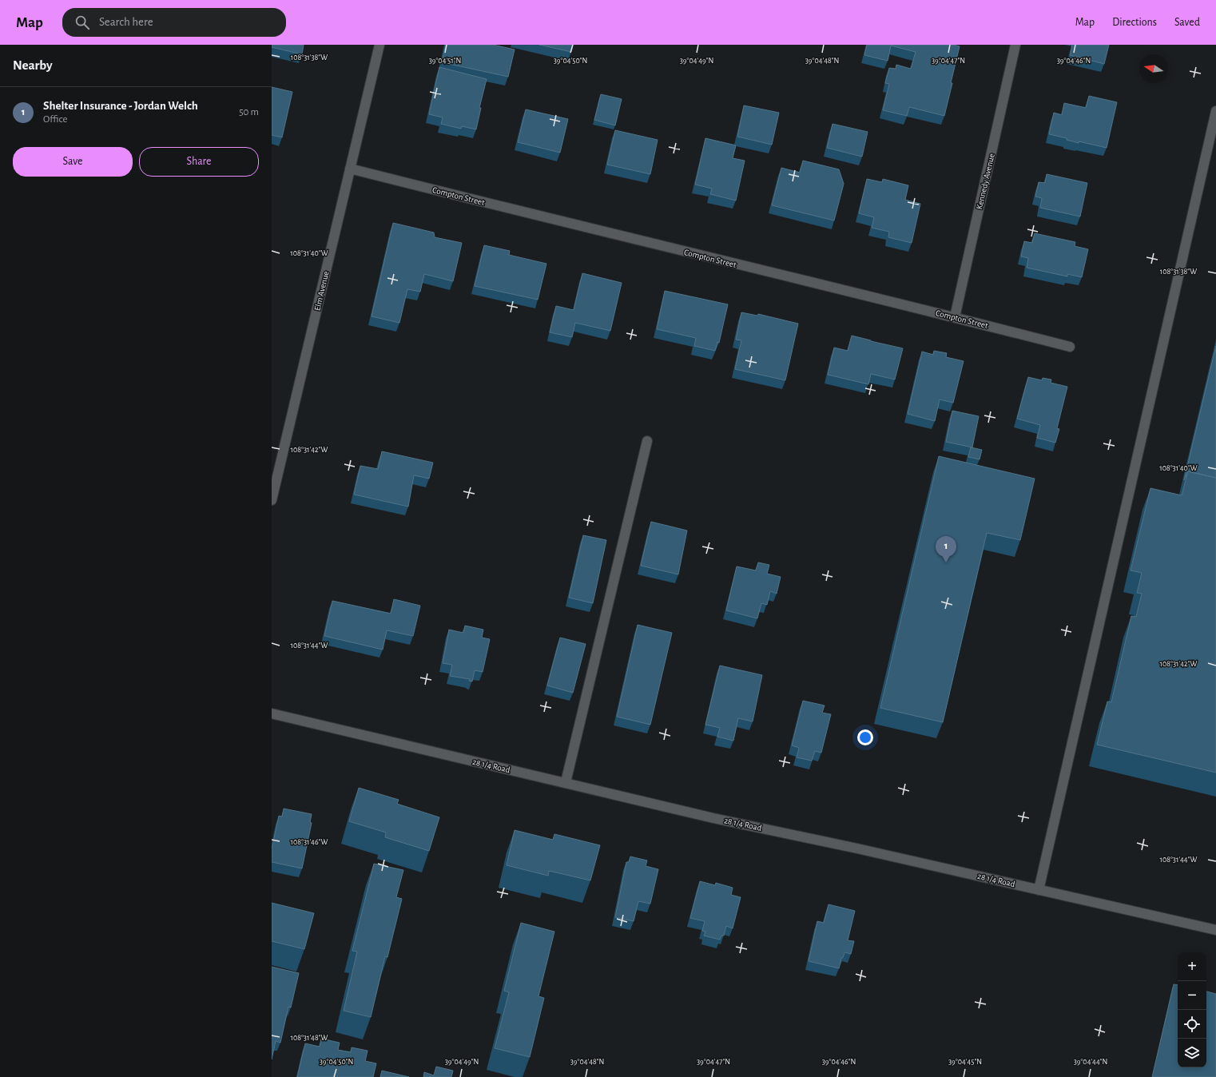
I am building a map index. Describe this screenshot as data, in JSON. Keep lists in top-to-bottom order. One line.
{"streets":{"street":["Kennedy Avenue","Compton Street","Elm Avenue","28 1/4 Road"]},"crossings":[["Kennedy Avenue","Compton Street"],["Compton Street","Elm Avenue"]],"north":"left","page":{"header":"Map","search":"Search here","nav":["Map","Directions","Saved"],"heading":"Nearby","list":[{"mark":"1","name":"Shelter Insurance - Jordan Welch","note":"Office","value":"50 m"}],"buttons":["Save","Share"],"pins":"1","map_buttons":["+","−"]},"coordinates":["108°31'38\"W","39°04'51\"N","39°04'50\"N","39°04'49\"N","39°04'48\"N","39°04'47\"N","39°04'46\"N","108°31'40\"W","108°31'42\"W","108°31'44\"W","108°31'46\"W","108°31'48\"W","39°04'45\"N","39°04'44\"N"]}
